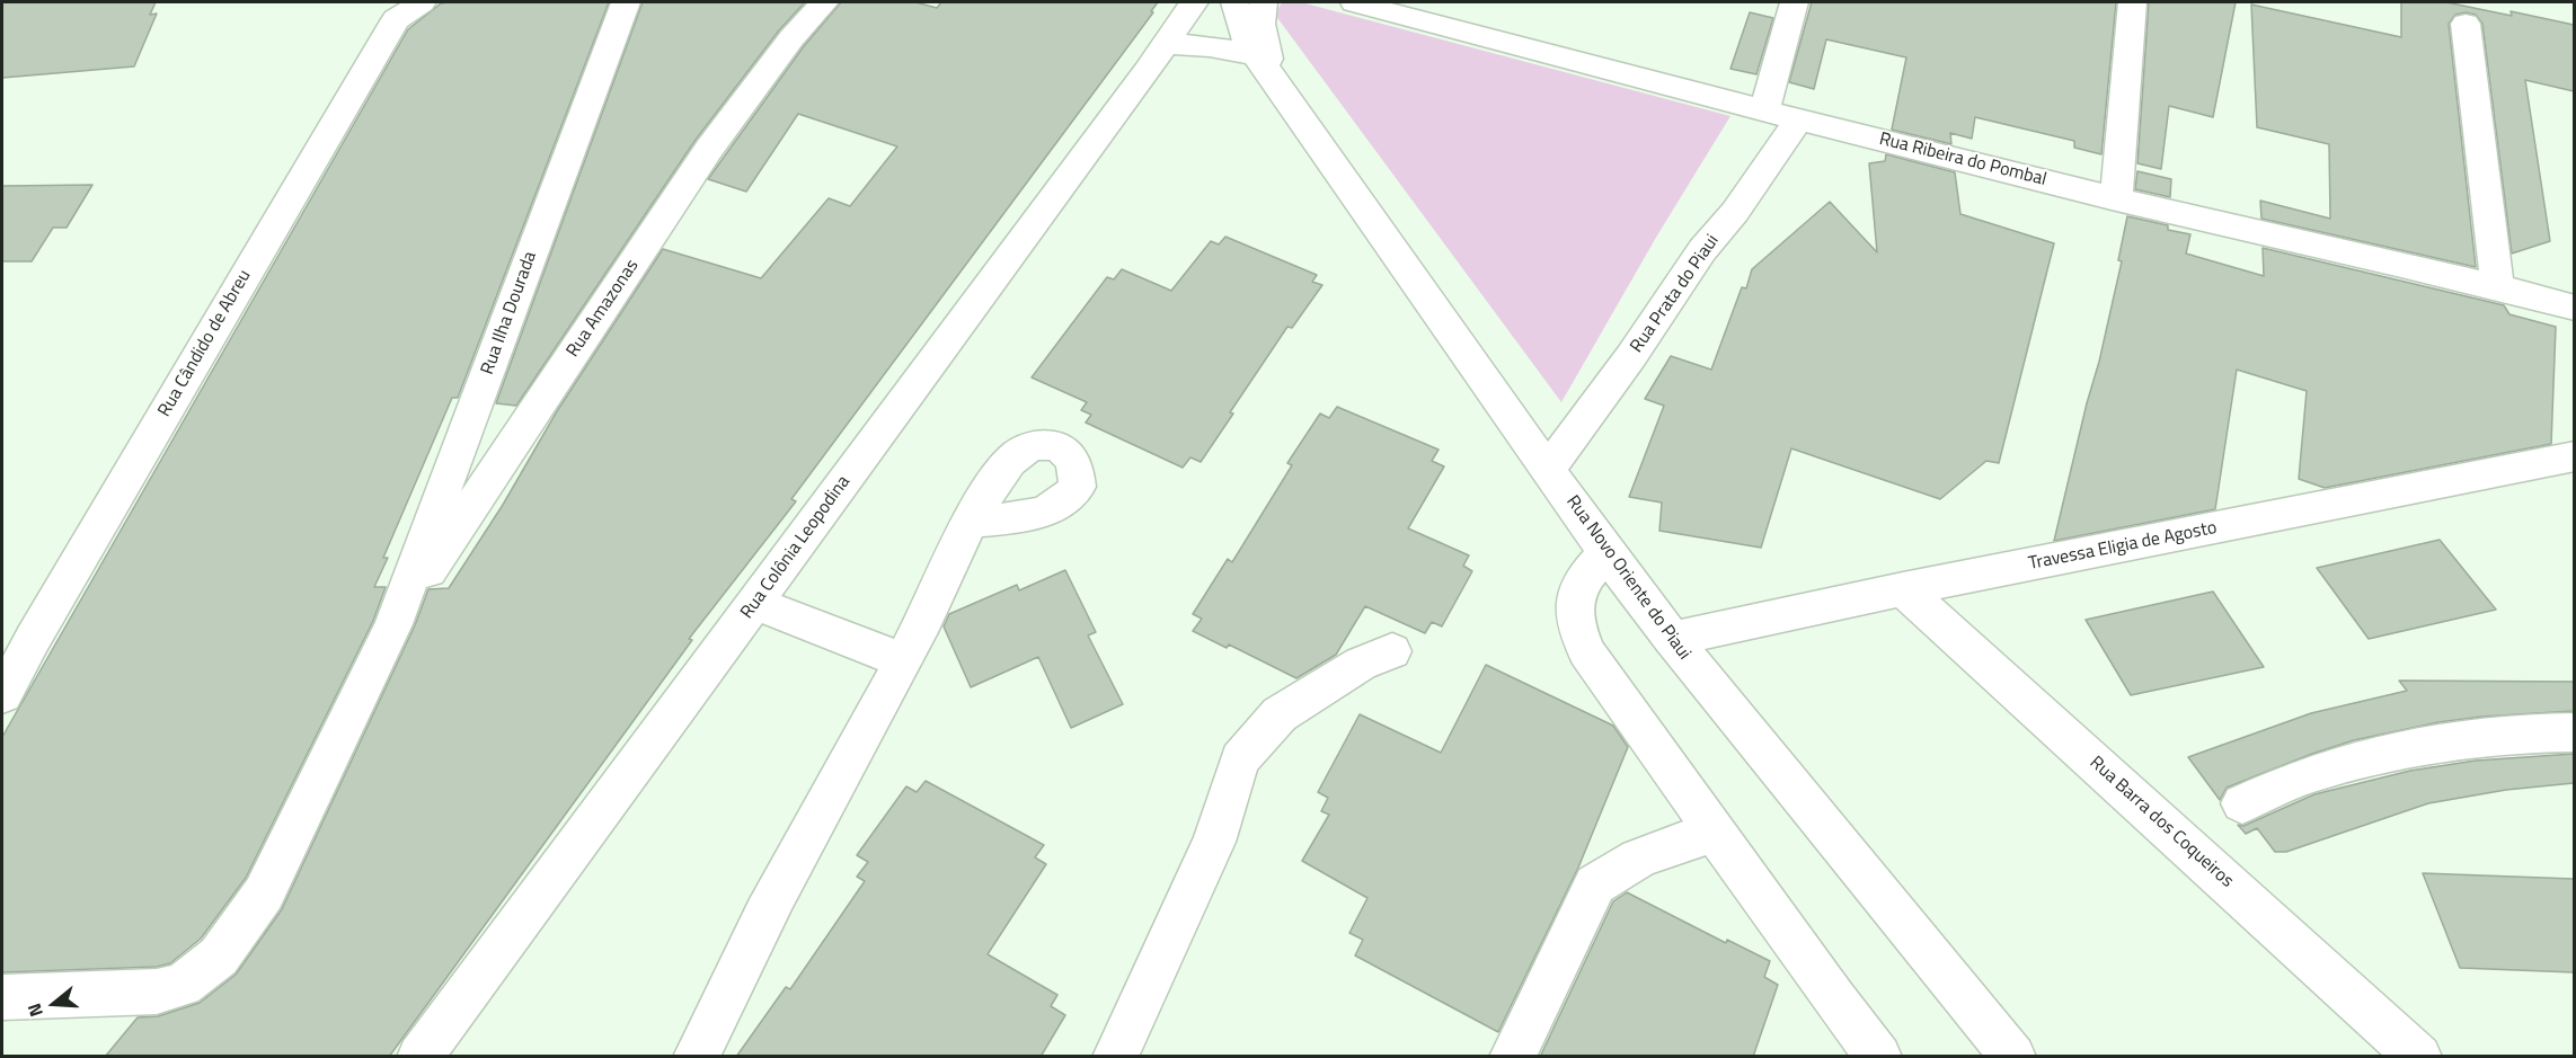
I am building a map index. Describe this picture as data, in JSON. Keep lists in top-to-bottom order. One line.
{"streets":{"street":["Rua Ribeira do Pombal","Rua Prata do Piaui","Rua Amazonas","Rua Ilha Dourada","Rua Cândido de Abreu","Travessa Eligia de Agosto","Rua Colônia Leopodina","Rua Novo Oriente do Piaui","Rua Barra dos Coqueiros"]},"crossings":[["Rua Ribeira do Pombal","Rua Prata do Piaui"],["Rua Prata do Piaui","Rua Novo Oriente do Piaui"],["Rua Amazonas","Rua Ilha Dourada"],["Travessa Eligia de Agosto","Rua Novo Oriente do Piaui"],["Travessa Eligia de Agosto","Rua Barra dos Coqueiros"]],"north":"left"}
